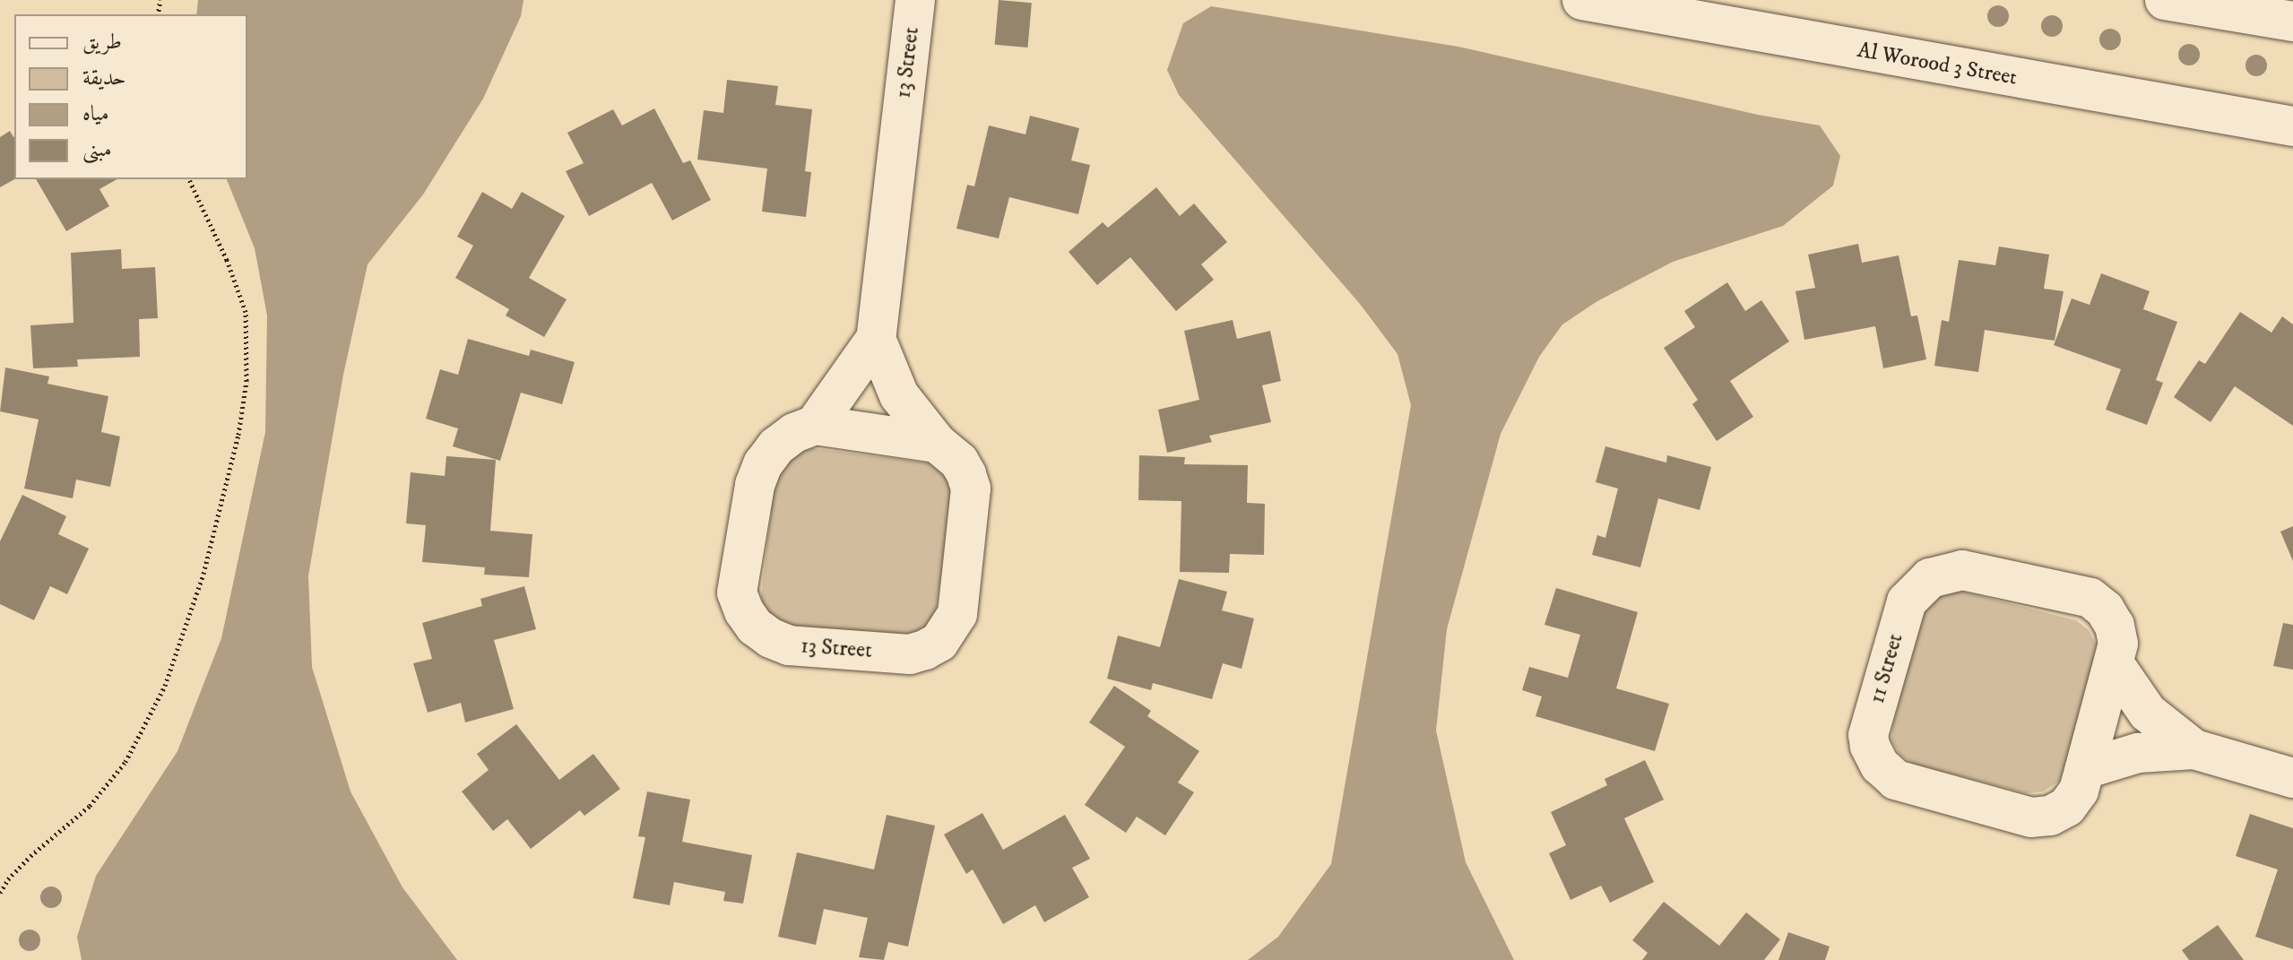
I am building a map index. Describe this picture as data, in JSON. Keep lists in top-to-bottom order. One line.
{"streets":{"street":["13 Street","Al Worood 3 Street","11 Street"]},"legend":["طريق","حديقة","مياه","مبنى"]}
